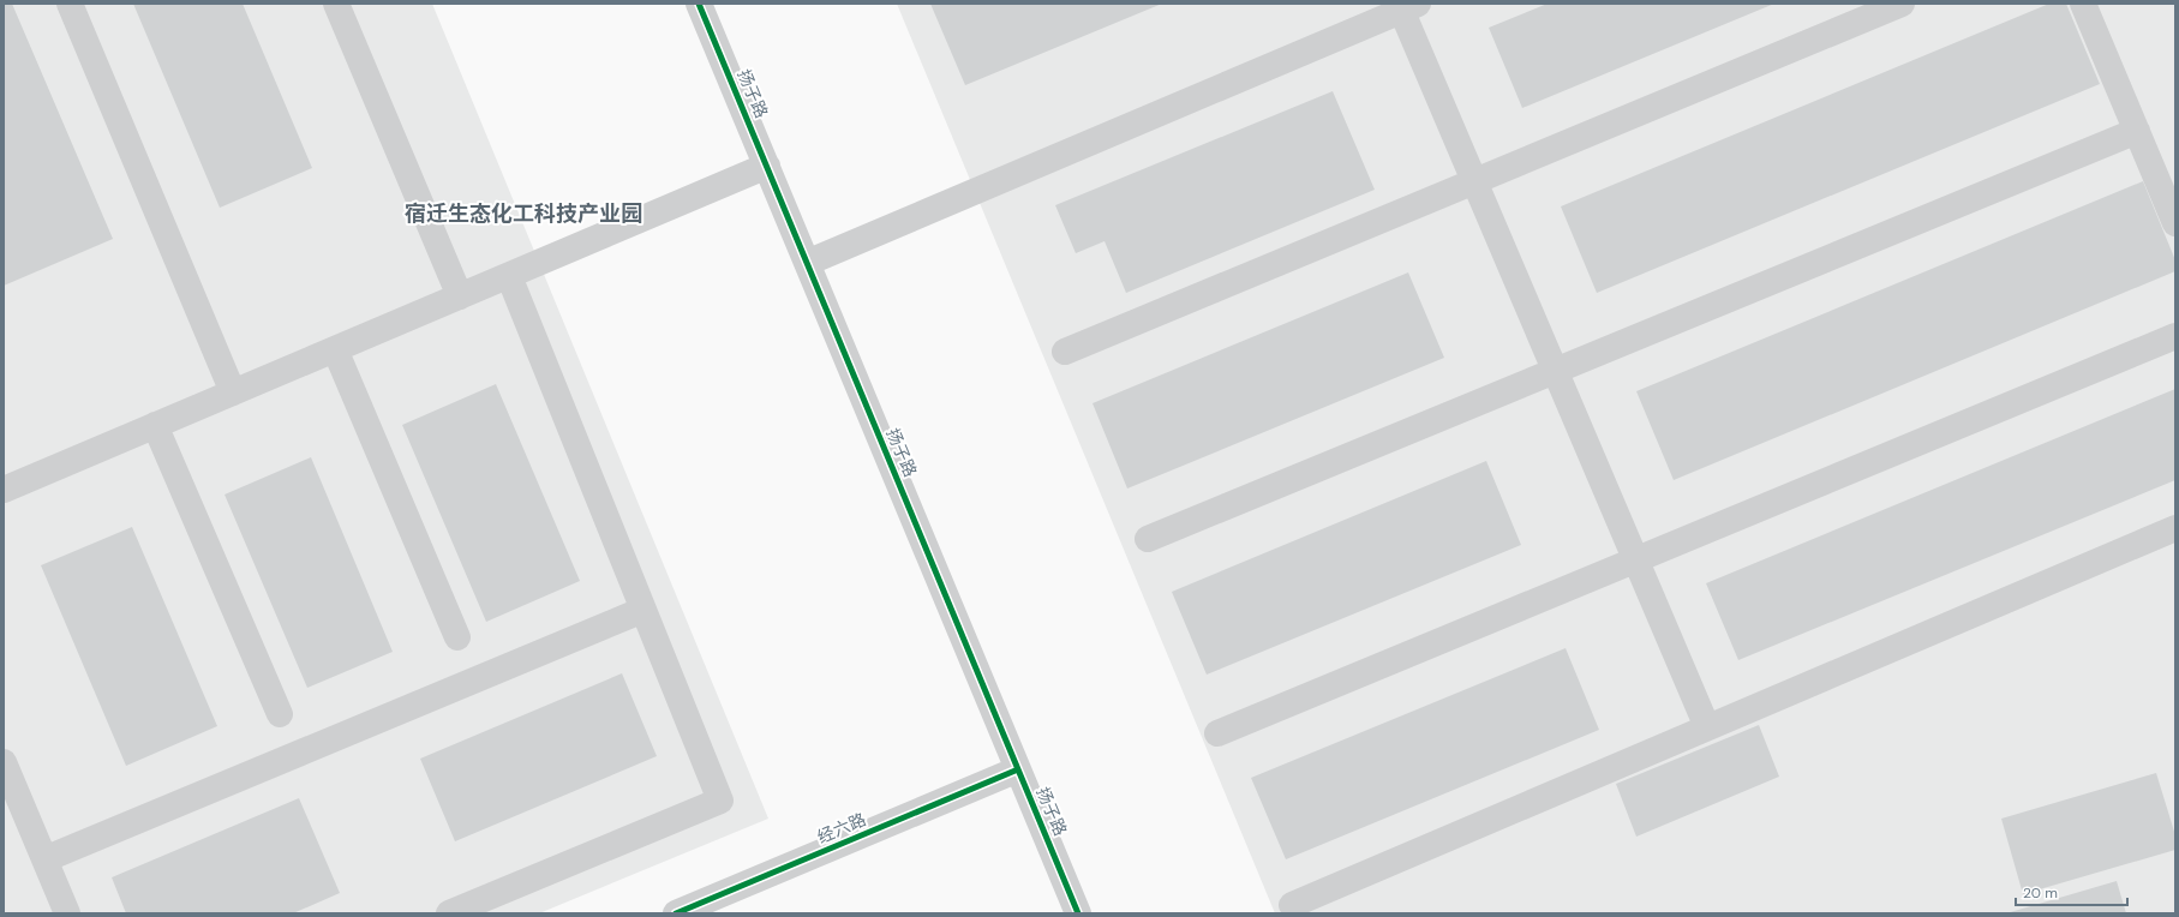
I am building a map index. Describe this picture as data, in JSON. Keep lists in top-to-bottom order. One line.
{"streets":{"street":["扬子路","经六路"]},"crossings":[["扬子路","经六路"]],"districts":["宿迁生态化工科技产业园"],"scale_bar":"20 m"}
